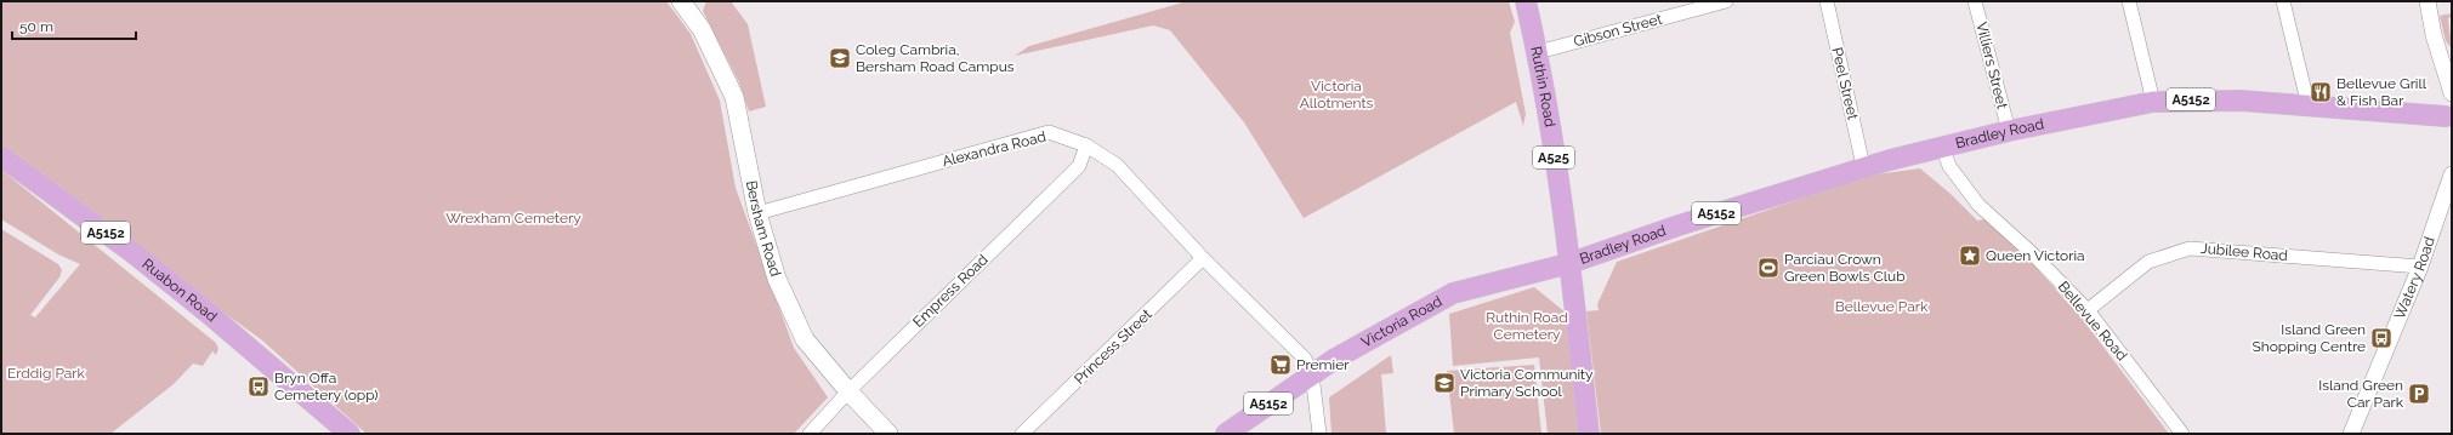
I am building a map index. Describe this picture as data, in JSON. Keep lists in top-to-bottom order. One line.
{"streets":{"main road":["Ruthin Road","A5152","Bradley Road","A525","Bersham Road","Ruabon Road","Victoria Road"],"street":["Gibson Street","Villiers Street","Peel Street","Alexandra Road","Jubilee Road","Watery Road","Empress Road","Bellevue Road","Princess Street"]},"crossings":[["Gibson Street","Ruthin Road"],["Villiers Street","Bradley Road"],["Peel Street","Bradley Road"],["Ruthin Road","Bradley Road"],["Ruthin Road","Victoria Road"],["Bradley Road","Bellevue Road"],["Bradley Road","Victoria Road"],["Alexandra Road","Bersham Road"],["Alexandra Road","Empress Road"],["Alexandra Road","Victoria Road"],["Alexandra Road","Princess Street"],["Bersham Road","Empress Road"],["Jubilee Road","Watery Road"],["Jubilee Road","Bellevue Road"]],"parks":["Victoria Allotments","Wrexham Cemetery","Bellevue Park","Ruthin Road Cemetery","Erddig Park"],"places":{"school or university":["Coleg Cambria, Bersham Road Campus","Victoria Community Primary School"],"restaurant":["Bellevue Grill & Fish Bar"],"place":["Queen Victoria"],"sports":["Parciau Crown Green Bowls Club"],"bus stop":["Island Green Shopping Centre","Bryn Offa Cemetery (opp)"],"supermarket":["Premier"],"parking":["Island Green Car Park"]},"scale_bar":"50 m"}
